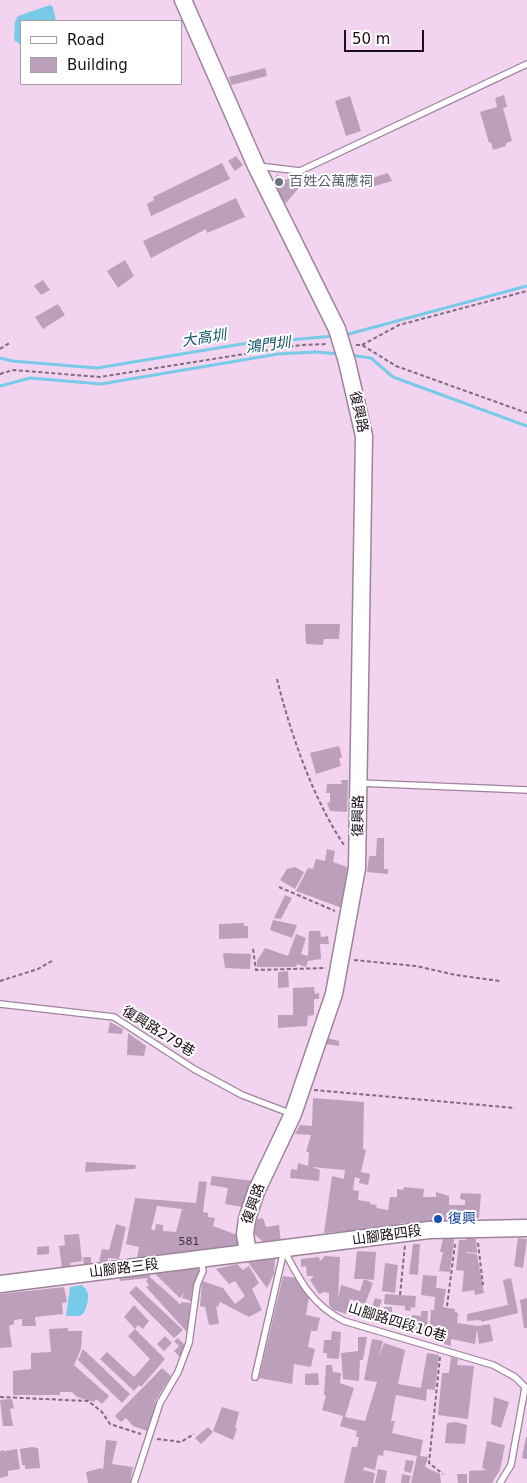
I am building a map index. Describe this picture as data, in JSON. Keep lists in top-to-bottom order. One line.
{"streets":{"street":["復興路","山腳路四段","山腳路三段"],"lane":["復興路279巷","山腳路四段10巷"]},"crossings":[["復興路","復興路279巷"],["復興路","山腳路四段"],["復興路","山腳路三段"],["山腳路四段","山腳路三段"],["山腳路四段","山腳路四段10巷"]],"water":["大高圳","鴻門圳"],"places":["百姓公萬應祠","復興"],"house_numbers":["581"],"legend":["Road","Building"],"scale_bar":"50 m"}
